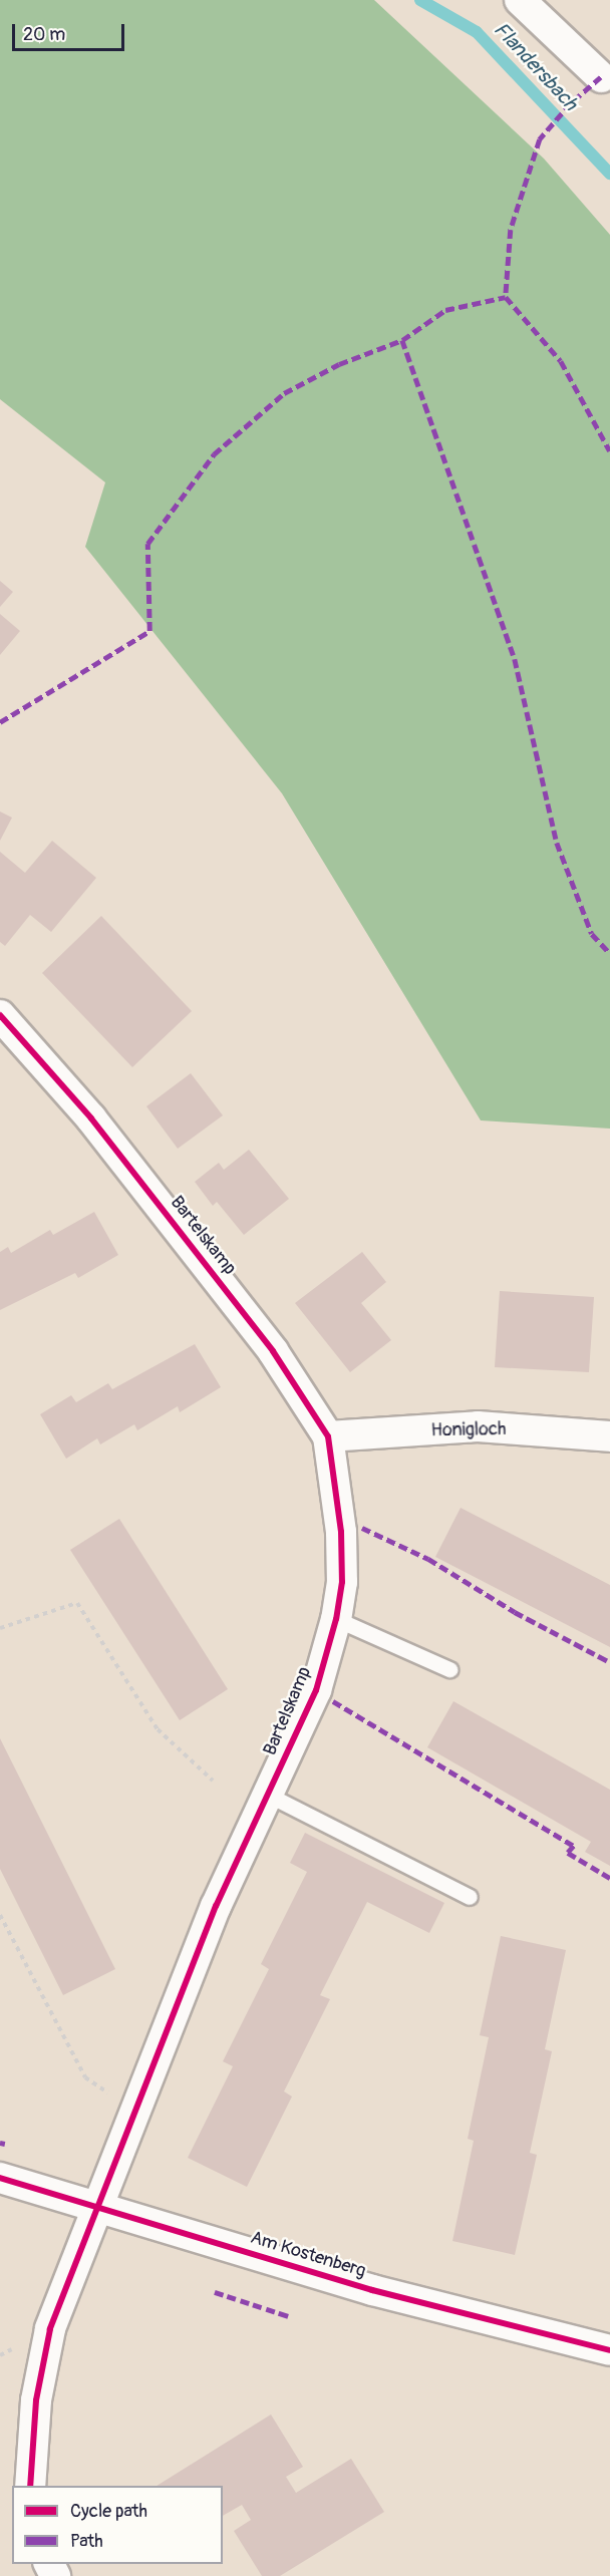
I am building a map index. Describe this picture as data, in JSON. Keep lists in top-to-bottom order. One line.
{"streets":{"street":["Bartelskamp","Honigloch","Am Kostenberg"]},"crossings":[["Bartelskamp","Honigloch"],["Bartelskamp","Am Kostenberg"]],"water":["Flandersbach"],"legend":["Cycle path","Path"],"scale_bar":"20 m"}
